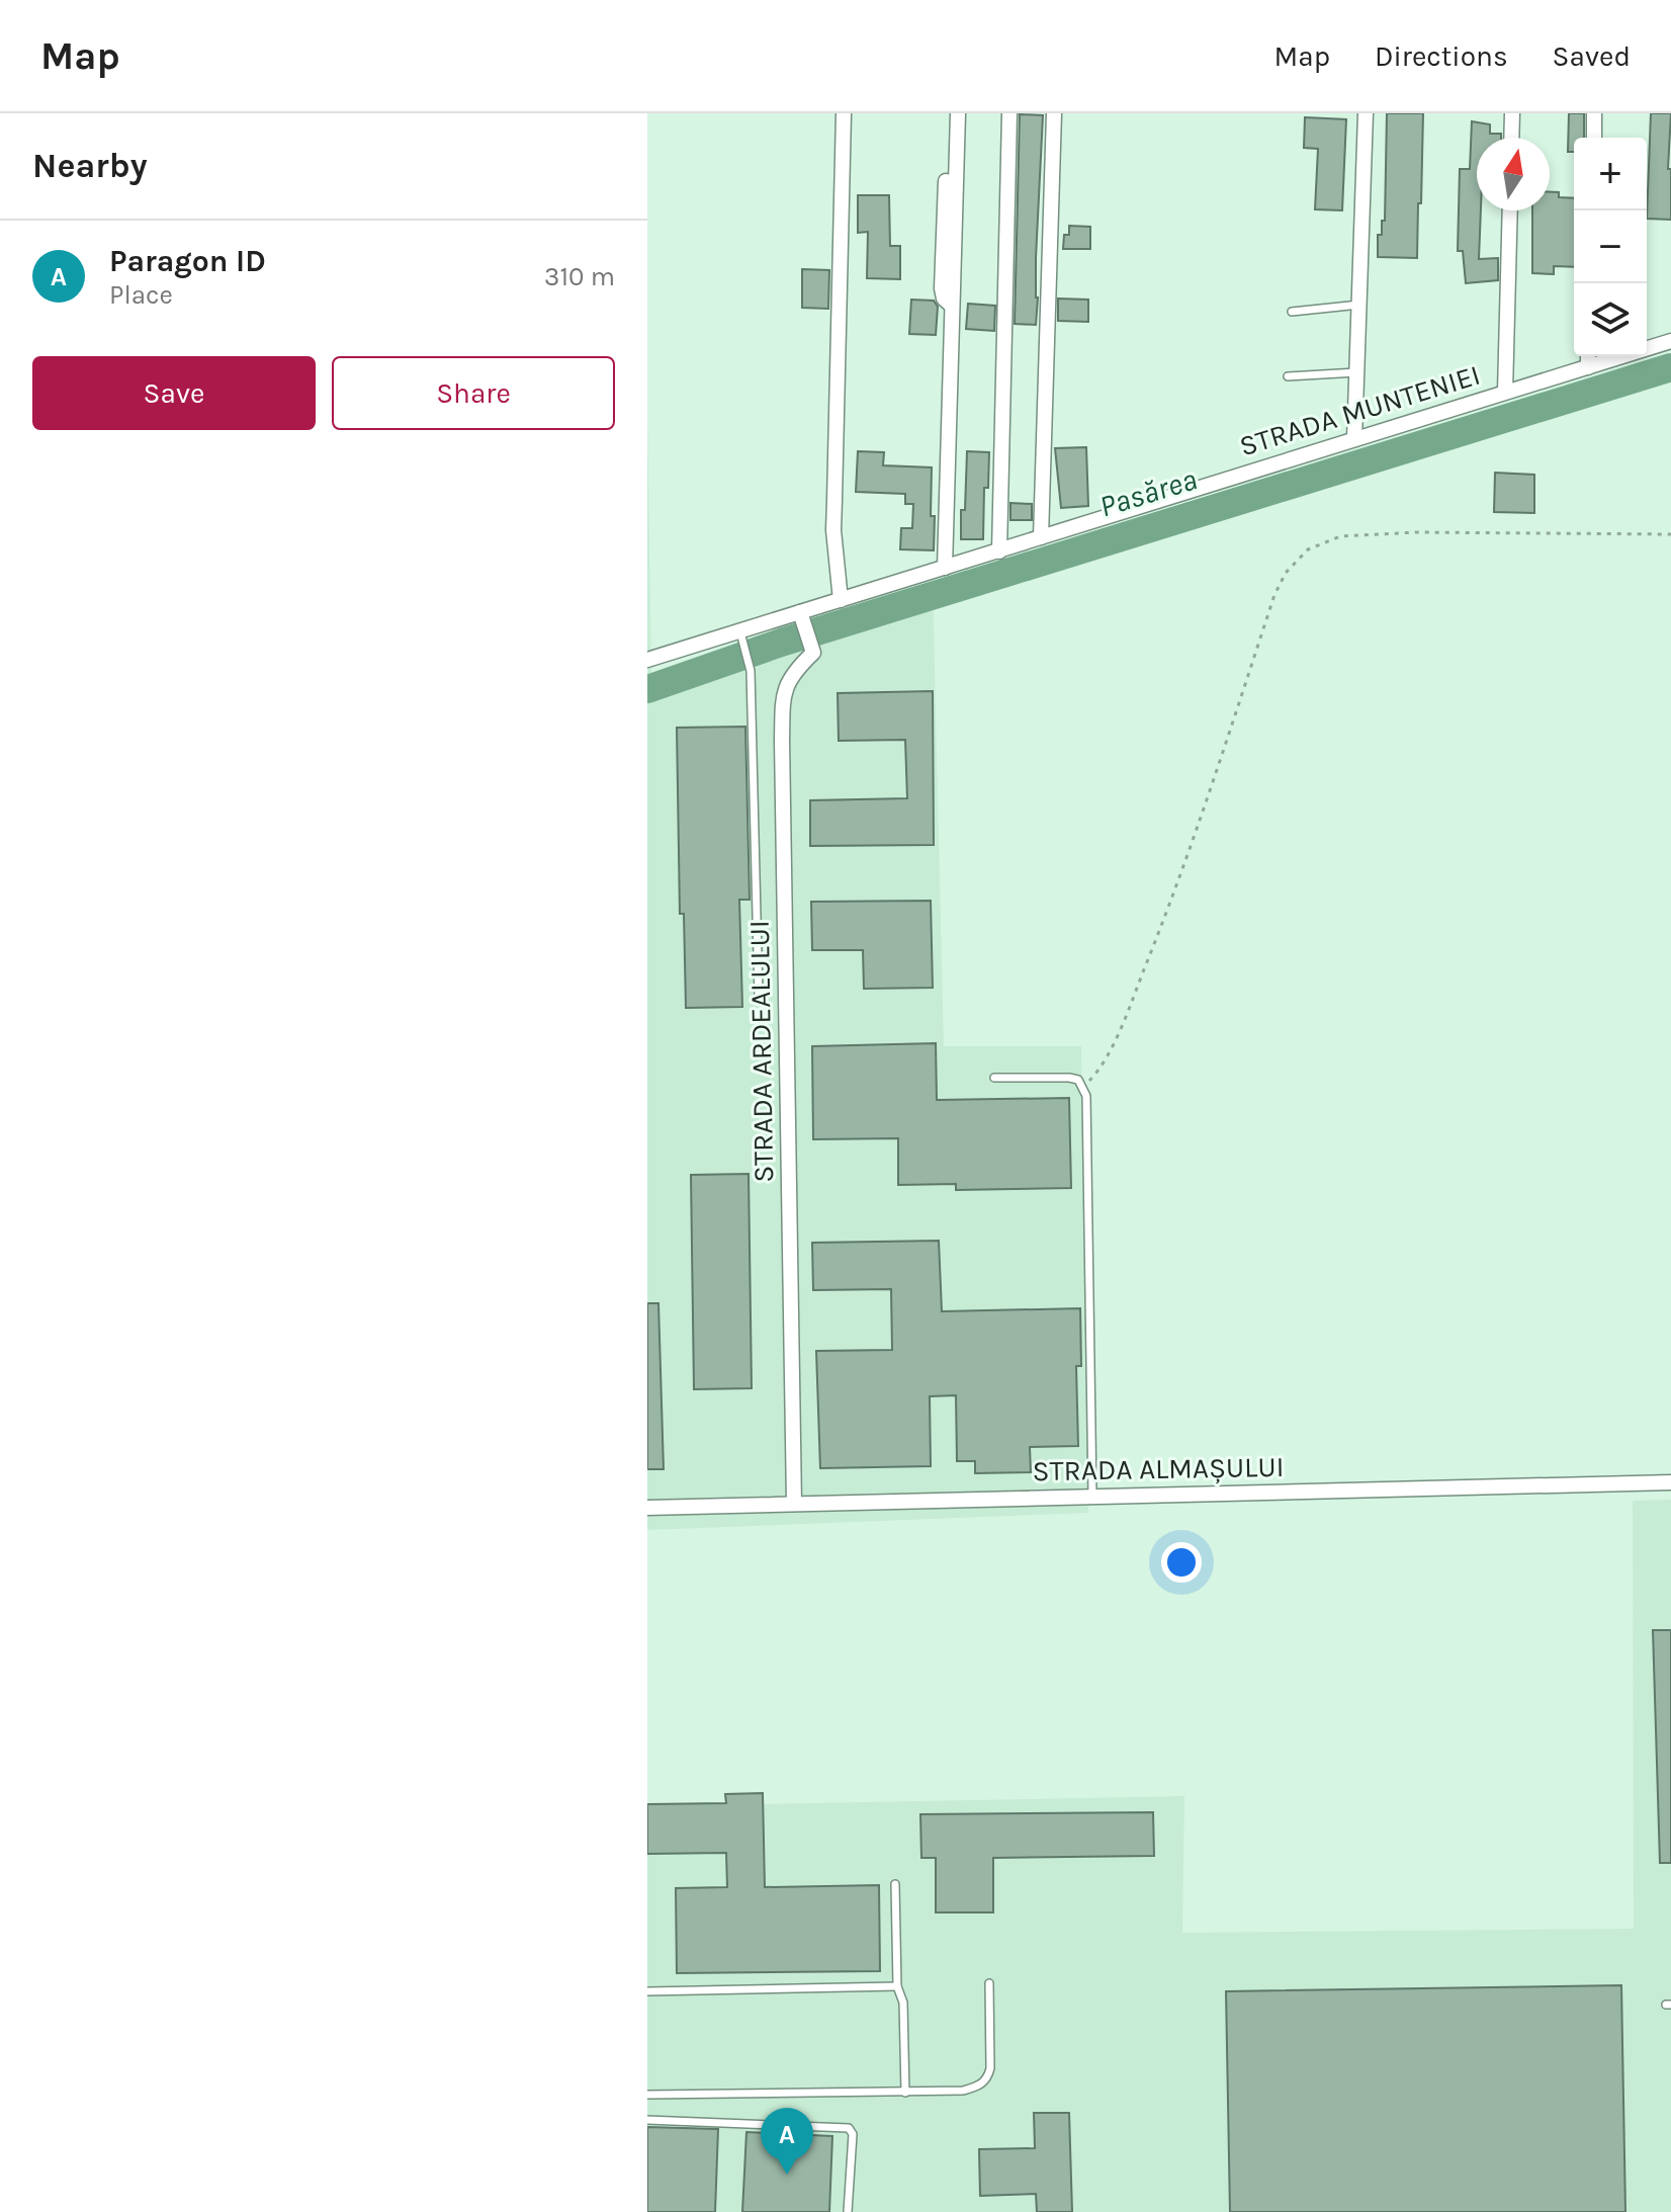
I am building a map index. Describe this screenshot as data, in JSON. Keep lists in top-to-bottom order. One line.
{"streets":{"street":["STRADA MUNTENIEI","STRADA ARDEALULUI","STRADA ALMAȘULUI"]},"crossings":[["STRADA MUNTENIEI","STRADA ARDEALULUI"],["STRADA ARDEALULUI","STRADA ALMAȘULUI"]],"water":["Pasărea"],"north":"top","page":{"header":"Map","nav":["Map","Directions","Saved"],"heading":"Nearby","map_buttons":["+","−"],"list":[{"mark":"A","name":"Paragon ID","note":"Place","value":"310 m"}],"buttons":["Save","Share"],"pins":"A"}}
